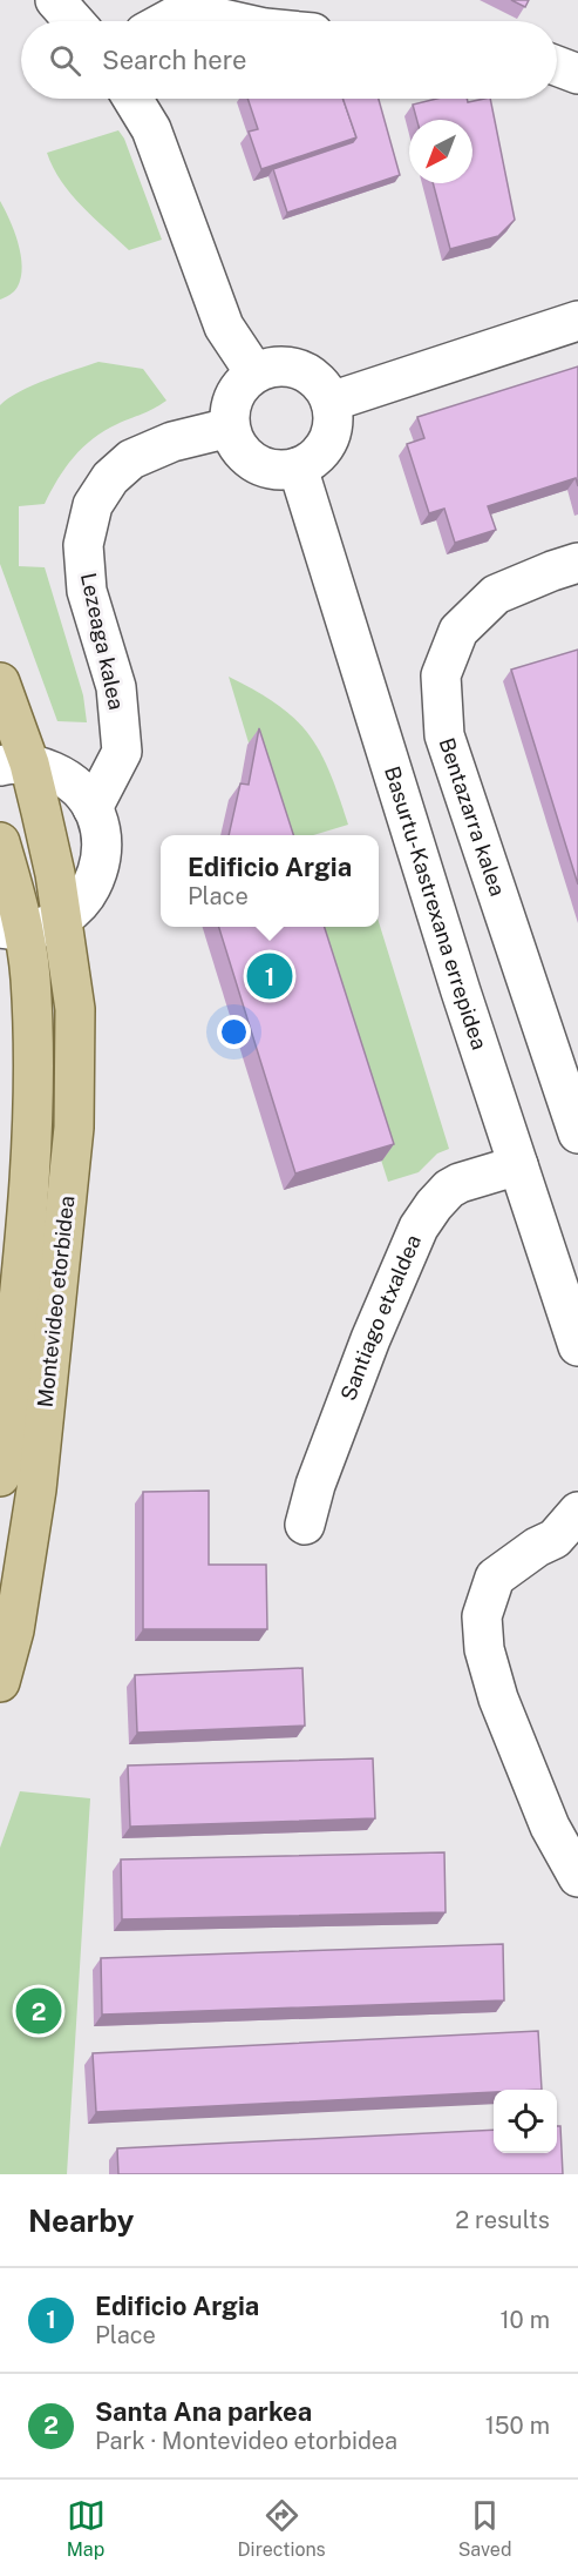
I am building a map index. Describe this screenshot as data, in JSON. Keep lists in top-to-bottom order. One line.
{"streets":{"main road":["Montevideo etorbidea"],"street":["Lezeaga kalea","Bentazarra kalea","Basurtu-Kastrexana errepidea","Santiago etxaldea"]},"crossings":[["Lezeaga kalea","Basurtu-Kastrexana errepidea"],["Basurtu-Kastrexana errepidea","Santiago etxaldea"]],"north":"bottom left","page":{"search":"Search here","popup":["Edificio Argia","Place"],"pins":["1","2"],"heading":["Nearby","2 results"],"list":[{"mark":"1","name":"Edificio Argia","note":"Place","value":"10 m"},{"mark":"2","name":"Santa Ana parkea","note":"Park · Montevideo etorbidea","value":"150 m"}],"nav":["Map","Directions","Saved"]}}
